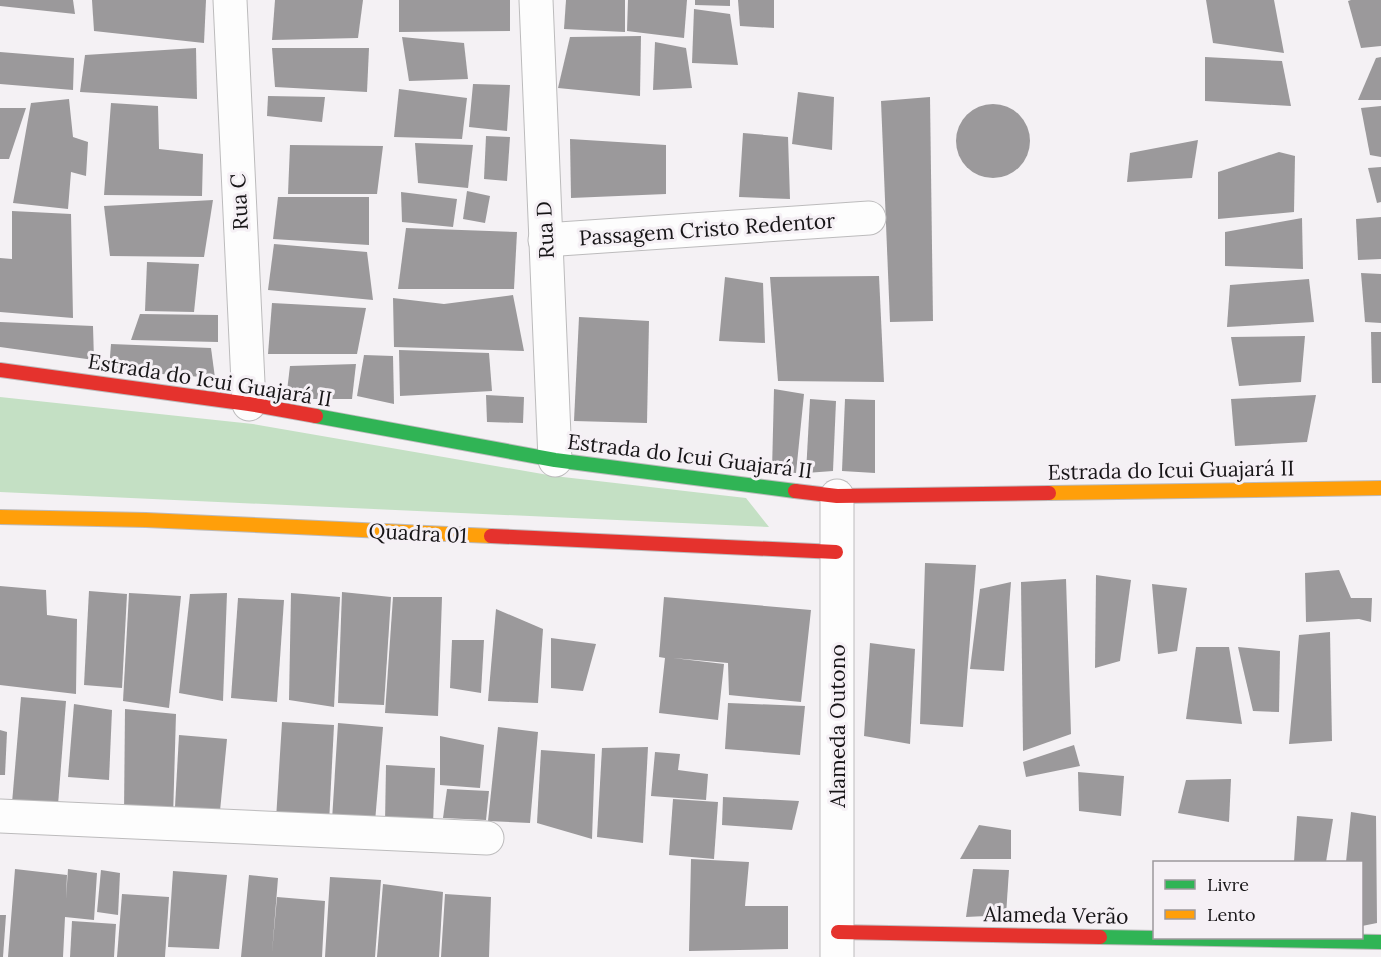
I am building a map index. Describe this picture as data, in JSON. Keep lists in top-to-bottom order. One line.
{"streets":{"main road":["Estrada do Icui Guajará II","Quadra 01","Alameda Verão"],"street":["Rua C","Passagem Cristo Redentor","Rua D","Alameda Outono"]},"crossings":[["Rua C","Estrada do Icui Guajará II"],["Passagem Cristo Redentor","Rua D"],["Rua D","Estrada do Icui Guajará II"],["Estrada do Icui Guajará II","Alameda Outono"],["Quadra 01","Alameda Outono"],["Alameda Outono","Alameda Verão"]],"legend":["Livre","Lento"]}
